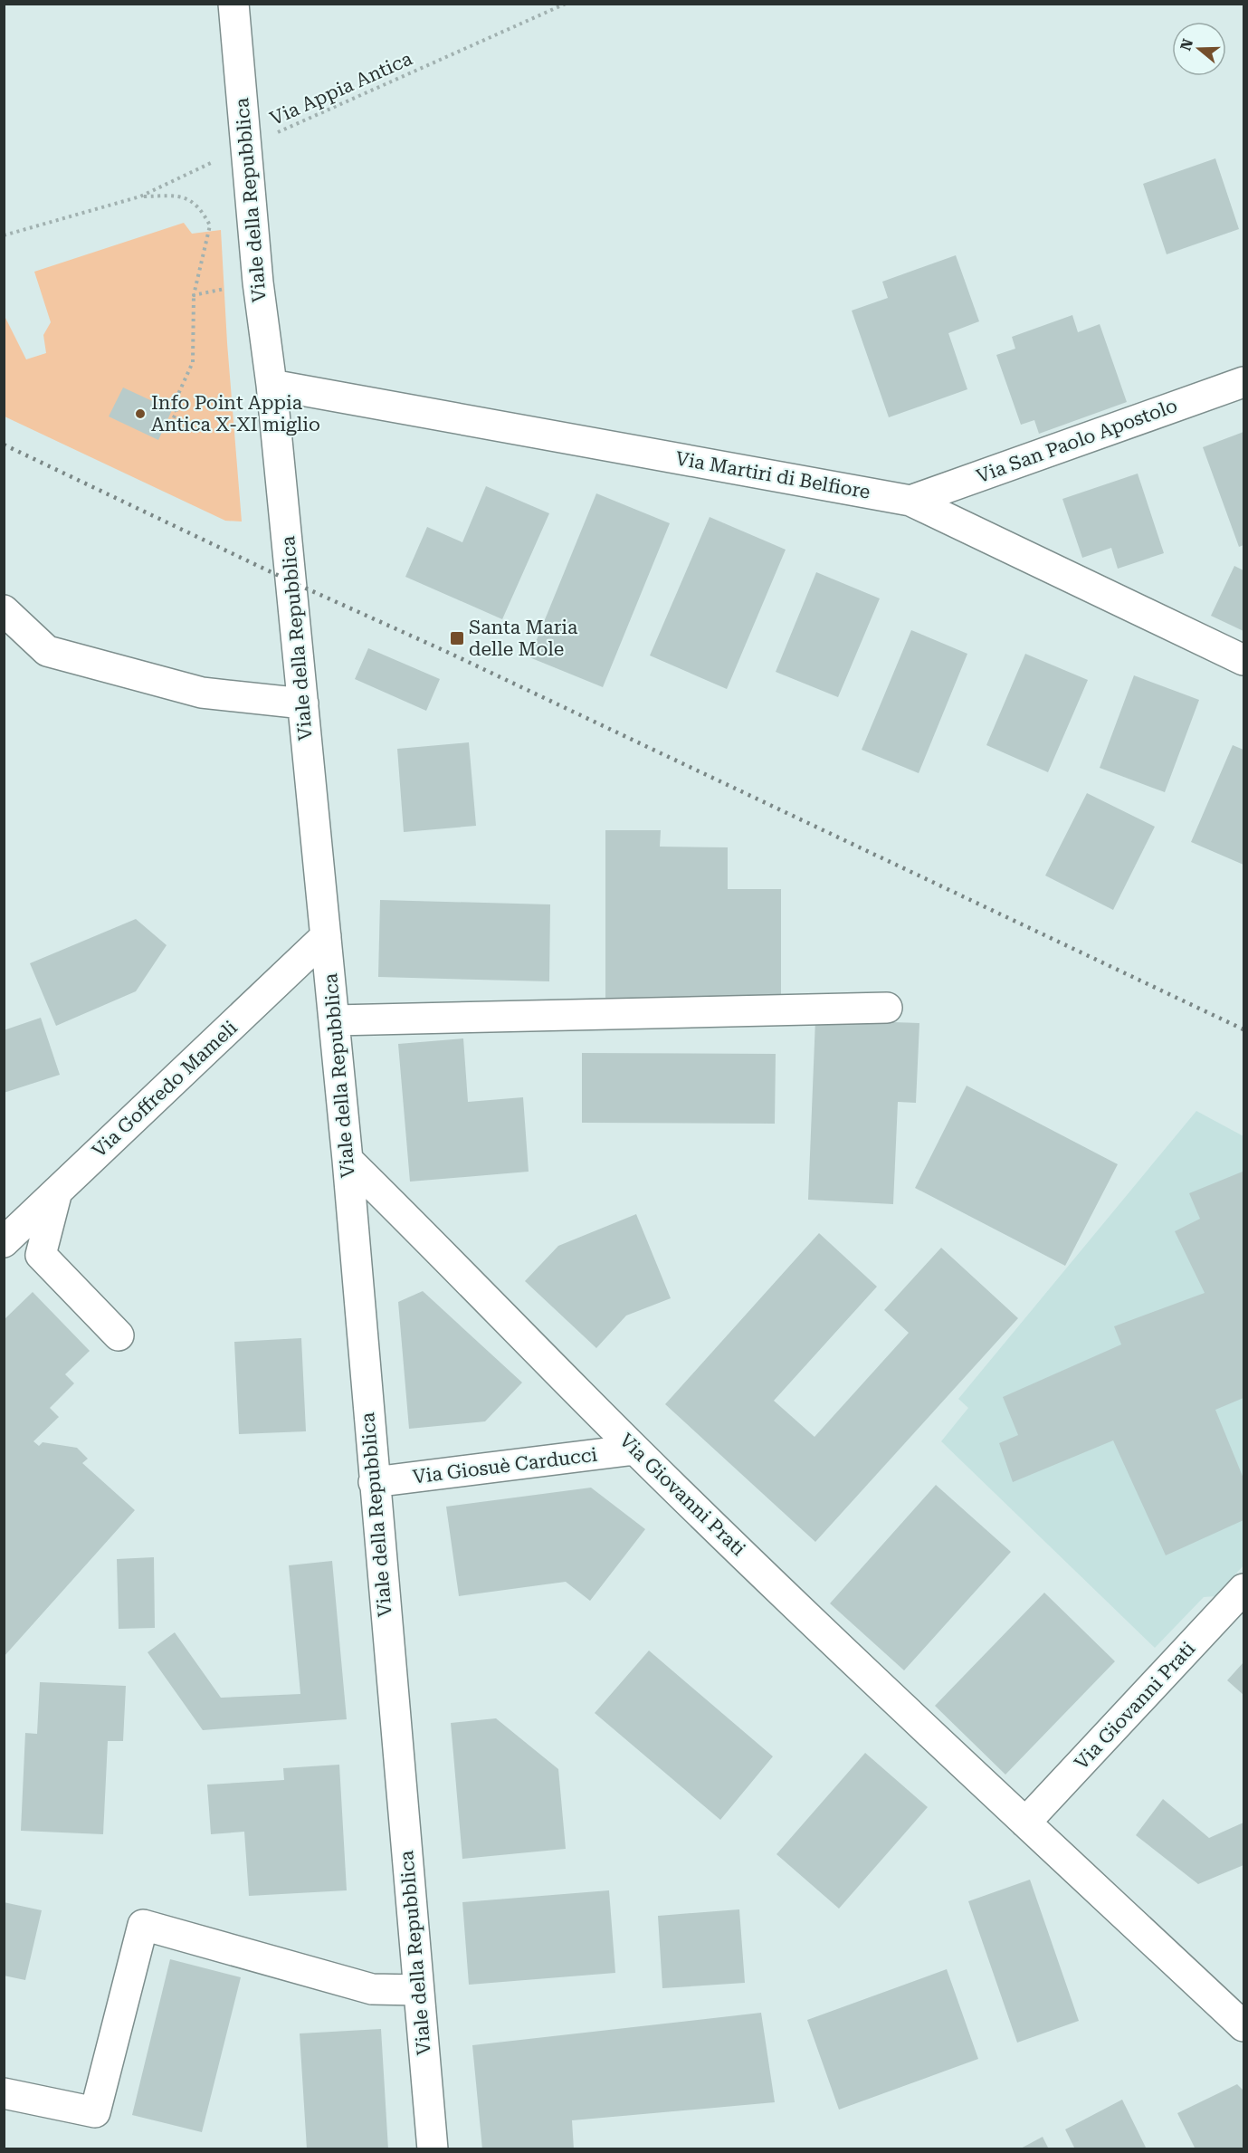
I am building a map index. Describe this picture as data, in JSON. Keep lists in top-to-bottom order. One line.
{"streets":{"street":["Viale della Repubblica","Via San Paolo Apostolo","Via Martiri di Belfiore","Via Goffredo Mameli","Via Giosuè Carducci","Via Giovanni Prati"],"path":["Via Appia Antica"]},"crossings":[["Via Appia Antica","Viale della Repubblica"],["Viale della Repubblica","Via Martiri di Belfiore"],["Viale della Repubblica","Via Goffredo Mameli"],["Viale della Repubblica","Via Giosuè Carducci"],["Viale della Repubblica","Via Giovanni Prati"],["Via San Paolo Apostolo","Via Martiri di Belfiore"],["Via Giosuè Carducci","Via Giovanni Prati"]],"places":{"other":["Info Point Appia Antica X-XI miglio"],"transit":["Santa Maria delle Mole"]},"north":"left"}
